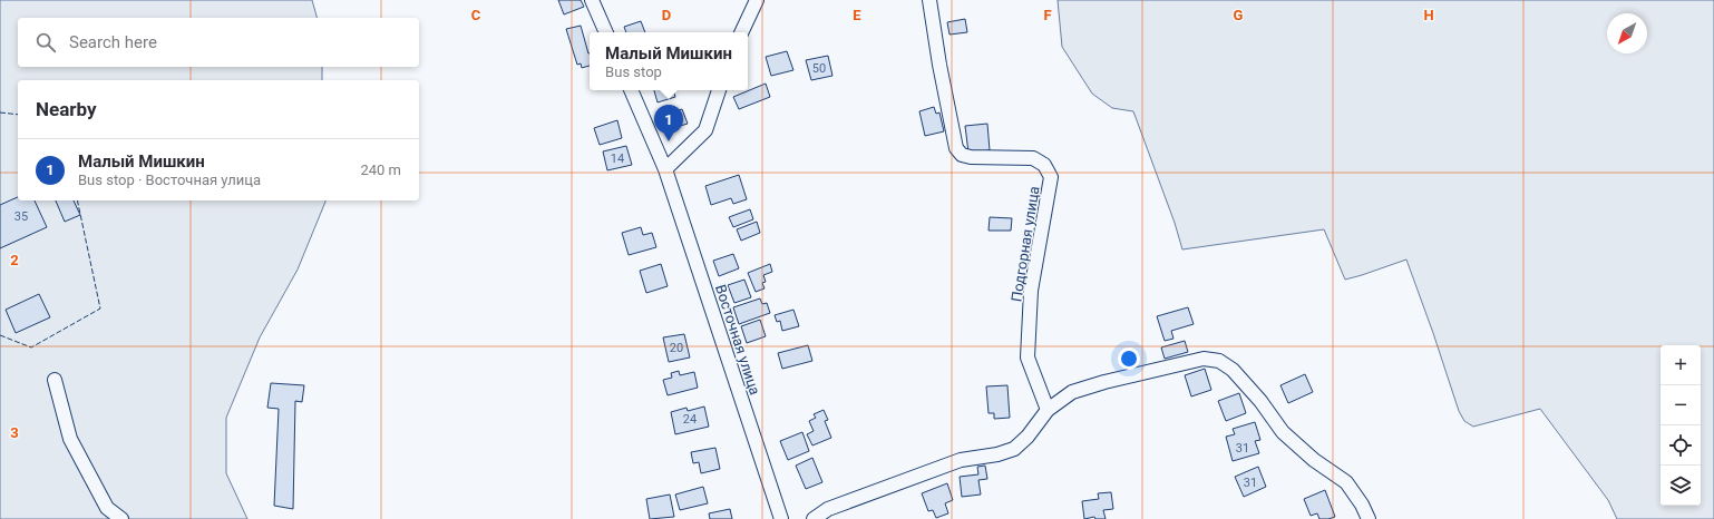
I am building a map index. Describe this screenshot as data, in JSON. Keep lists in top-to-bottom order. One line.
{"streets":{"street":["Подгорная улица","Восточная улица"]},"house_numbers":["50","14","35","20","24","31","31"],"north":"bottom left","page":{"search":"Search here","popup":["Малый Мишкин","Bus stop"],"heading":"Nearby","pins":"1","list":[{"mark":"1","name":"Малый Мишкин","note":"Bus stop · Восточная улица","value":"240 m"}],"map_buttons":["+","−"]},"grid":{"columns":["C","D","E","F","G","H"],"rows":["2","3"]}}
